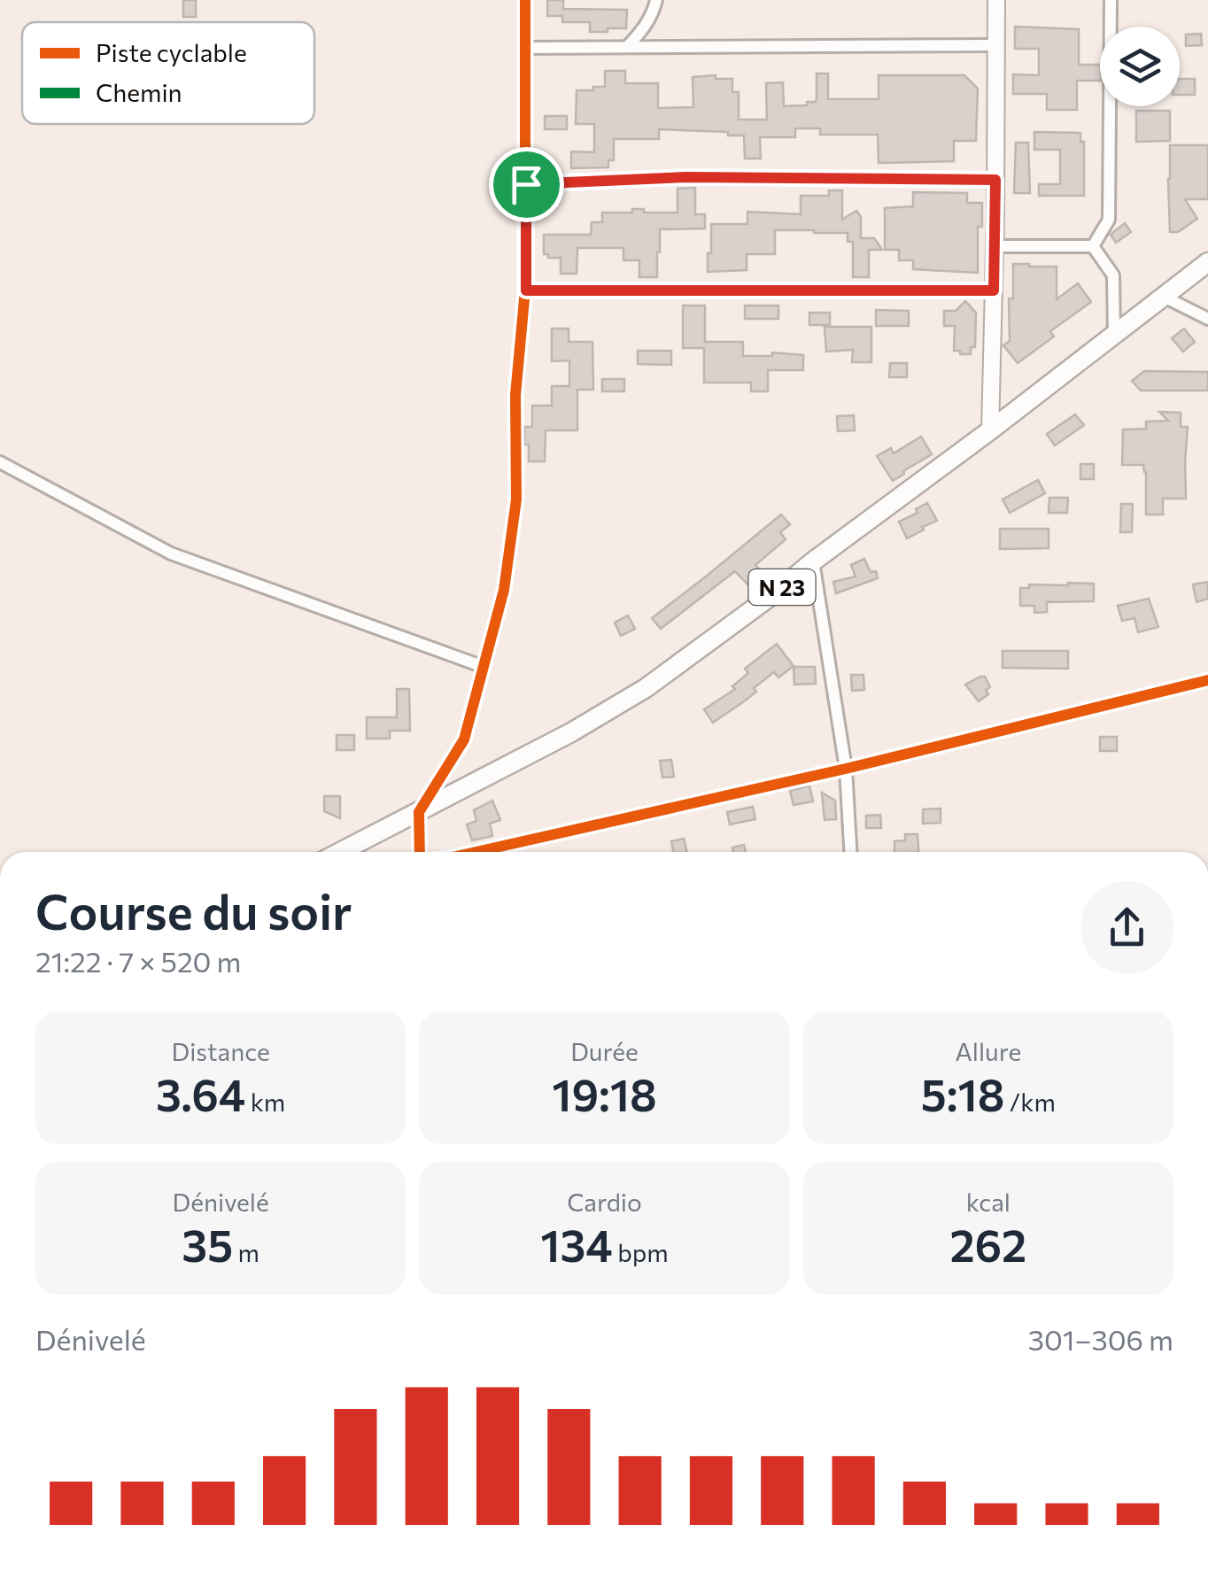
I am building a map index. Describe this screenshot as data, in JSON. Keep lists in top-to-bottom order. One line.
{"streets":{"main road":["N 23"]},"legend":["Piste cyclable","Chemin"],"page":{"heading":["Course du soir","21:22 · 7 × 520 m"],"stats":[["Distance","3.64 km"],["Durée","19:18"],["Allure","5:18 /km"],["Dénivelé","35 m"],["Cardio","134 bpm"],["kcal","262"]],"chart":["Dénivelé","301–306 m"]}}
